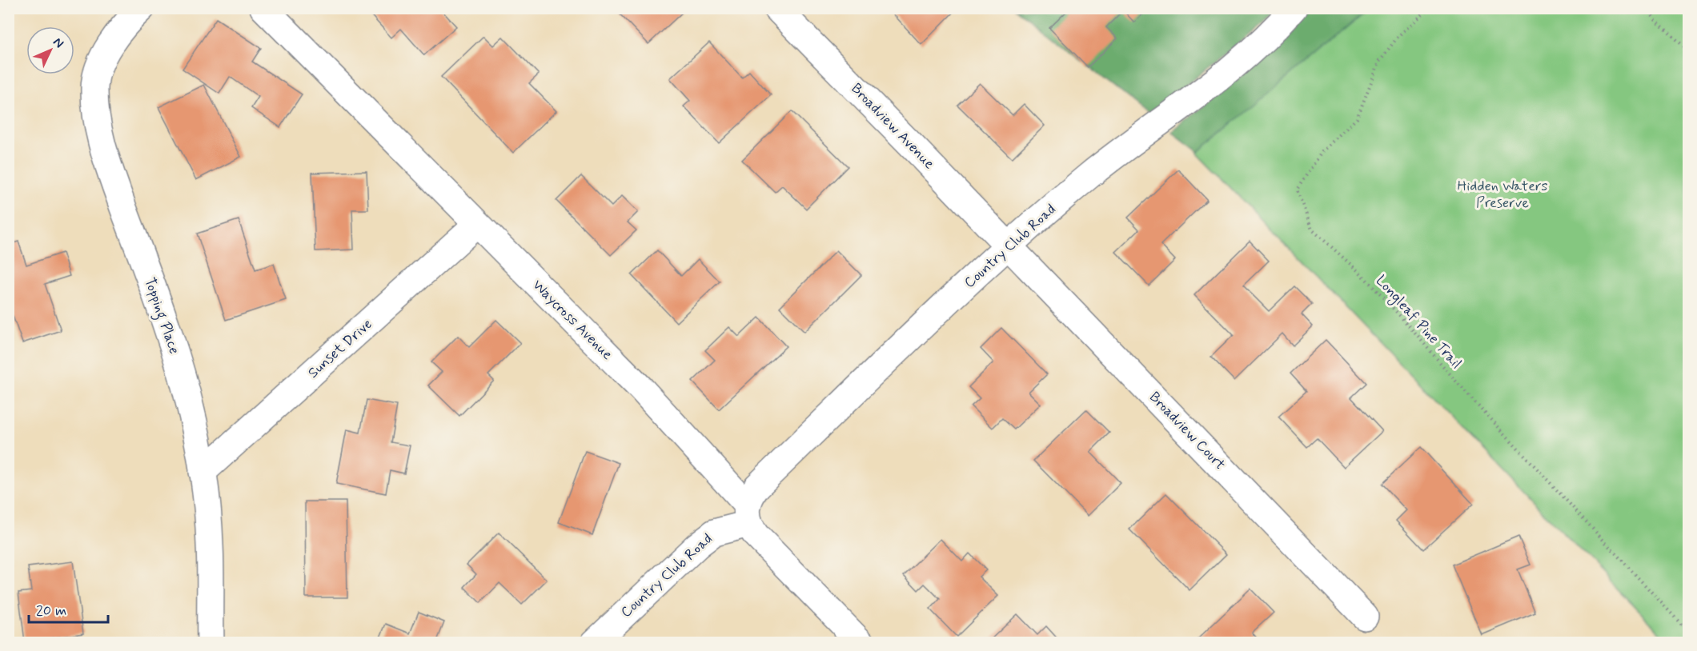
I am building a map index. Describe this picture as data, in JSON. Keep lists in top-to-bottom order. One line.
{"streets":{"street":["Broadview Avenue","Country Club Road","Topping Place","Waycross Avenue","Sunset Drive","Broadview Court"],"path":["Longleaf Pine Trail"]},"crossings":[["Broadview Avenue","Country Club Road"],["Broadview Avenue","Broadview Court"],["Country Club Road","Waycross Avenue"],["Country Club Road","Broadview Court"],["Topping Place","Sunset Drive"],["Waycross Avenue","Sunset Drive"]],"parks":["Hidden Waters Preserve"],"scale_bar":"20 m","north":"top right"}
